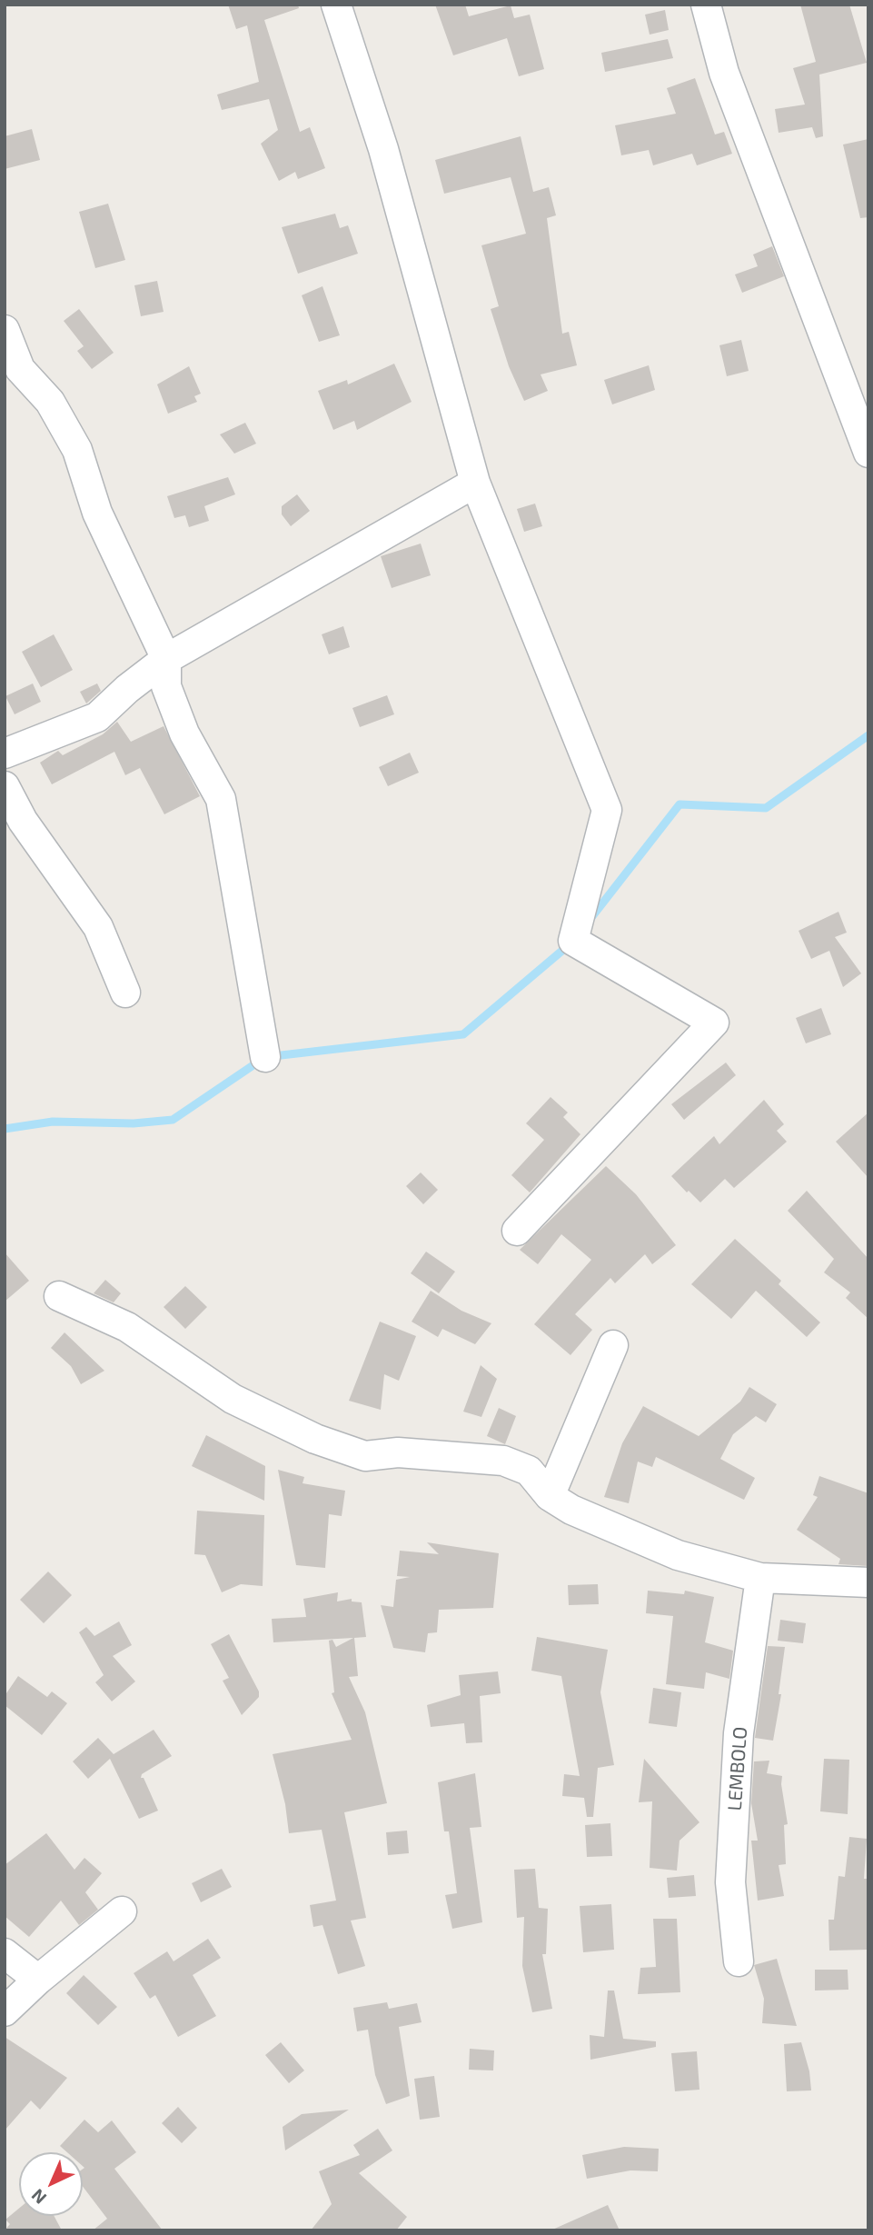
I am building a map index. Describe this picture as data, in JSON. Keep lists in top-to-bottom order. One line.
{"streets":{"street":["LEMBOLO"]},"north":"bottom left"}
